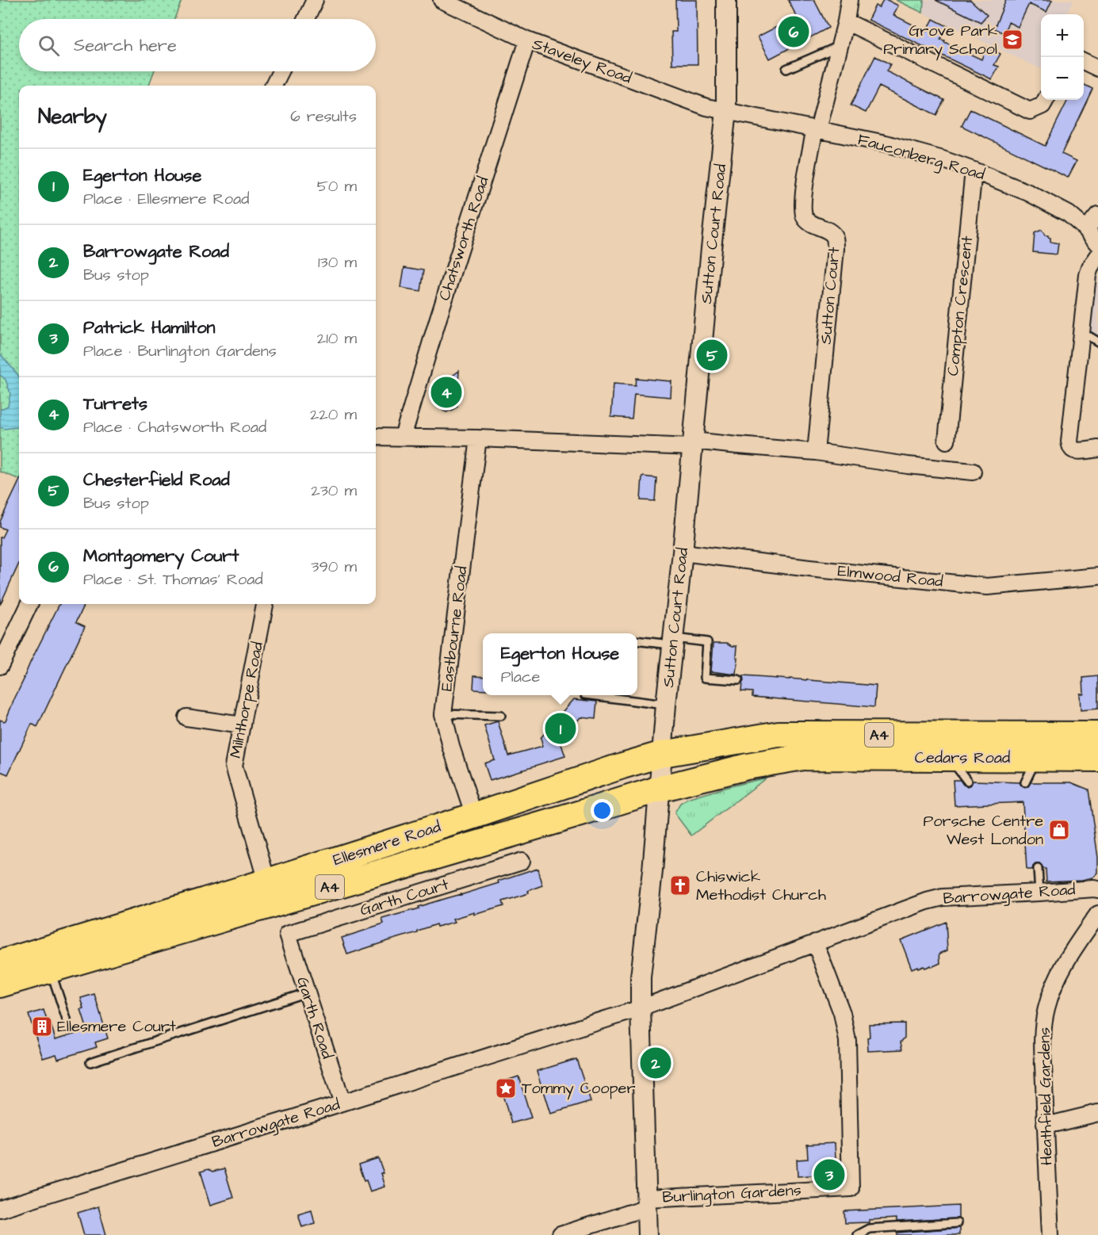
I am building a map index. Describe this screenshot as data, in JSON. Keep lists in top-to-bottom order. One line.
{"streets":{"highway":["A4","Cedars Road","Ellesmere Road"],"street":["Staveley Road","Fauconberg Road","Sutton Court Road","Chatsworth Road","Sutton Court","Compton Crescent","Elmwood Road","Eastbourne Road","Milnthorpe Road","Barrowgate Road","Garth Court","Garth Road","Heathfield Gardens","Burlington Gardens"]},"crossings":[["Staveley Road","Fauconberg Road"],["Staveley Road","Sutton Court Road"],["Staveley Road","Chatsworth Road"],["Fauconberg Road","Sutton Court Road"],["Fauconberg Road","Sutton Court"],["Fauconberg Road","Compton Crescent"],["Sutton Court Road","Elmwood Road"],["Sutton Court Road","Cedars Road"],["Sutton Court Road","Ellesmere Road"],["Sutton Court Road","Barrowgate Road"],["Sutton Court Road","Burlington Gardens"],["Eastbourne Road","Ellesmere Road"],["Milnthorpe Road","Ellesmere Road"],["Cedars Road","Ellesmere Road"],["Barrowgate Road","Garth Road"],["Barrowgate Road","Burlington Gardens"],["Garth Court","Garth Road"]],"places":{"school or university":["Grove Park Primary School"],"shop":["Porsche Centre West London"],"church":["Chiswick Methodist Church"],"building":["Ellesmere Court"],"place":["Tommy Cooper"]},"page":{"map_buttons":["+","−"],"pins":["6","5","4","1","2","3"],"search":"Search here","heading":["Nearby","6 results"],"list":[{"mark":"1","name":"Egerton House","note":"Place · Ellesmere Road","value":"50 m"},{"mark":"2","name":"Barrowgate Road","note":"Bus stop","value":"130 m"},{"mark":"3","name":"Patrick Hamilton","note":"Place · Burlington Gardens","value":"210 m"},{"mark":"4","name":"Turrets","note":"Place · Chatsworth Road","value":"220 m"},{"mark":"5","name":"Chesterfield Road","note":"Bus stop","value":"230 m"},{"mark":"6","name":"Montgomery Court","note":"Place · St. Thomas' Road","value":"390 m"}],"popup":["Egerton House","Place"]}}
